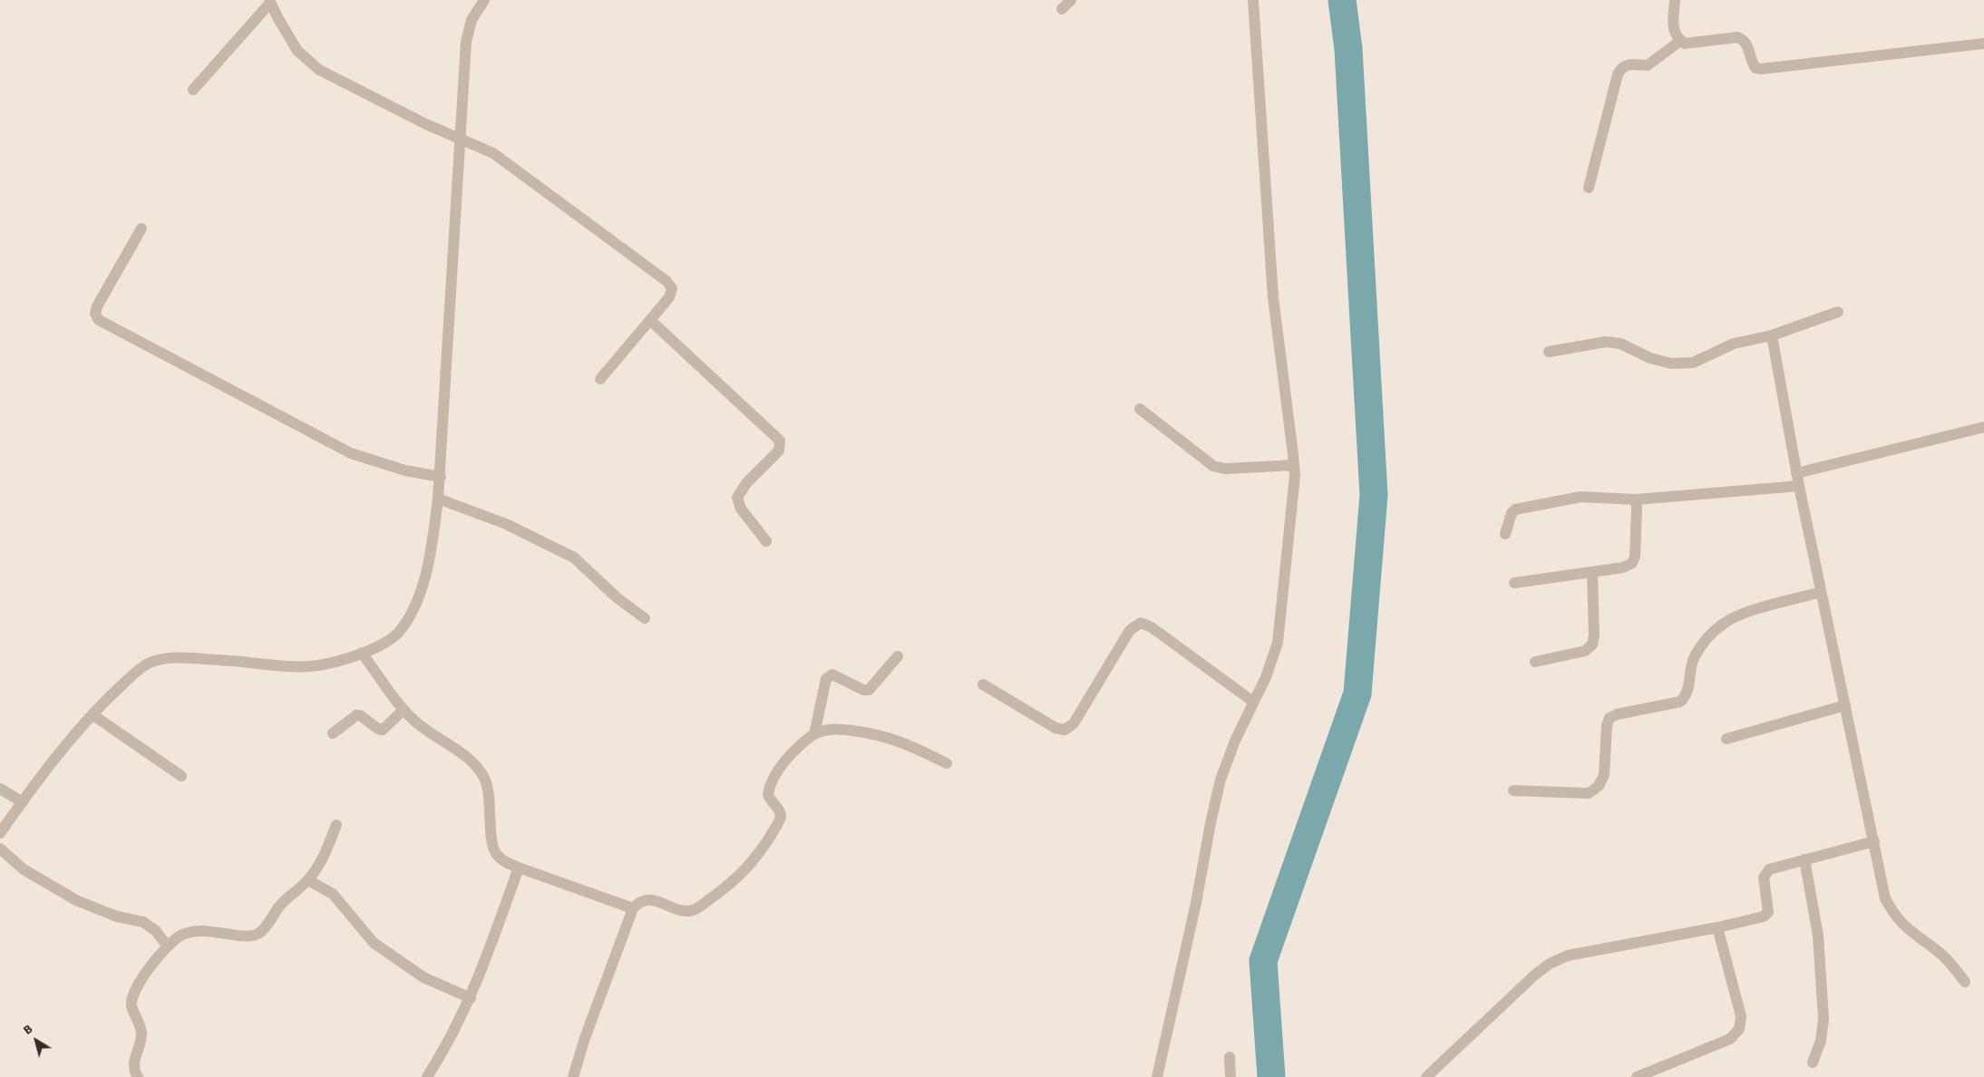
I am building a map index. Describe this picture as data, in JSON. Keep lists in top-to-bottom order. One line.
{"north":"top left"}
